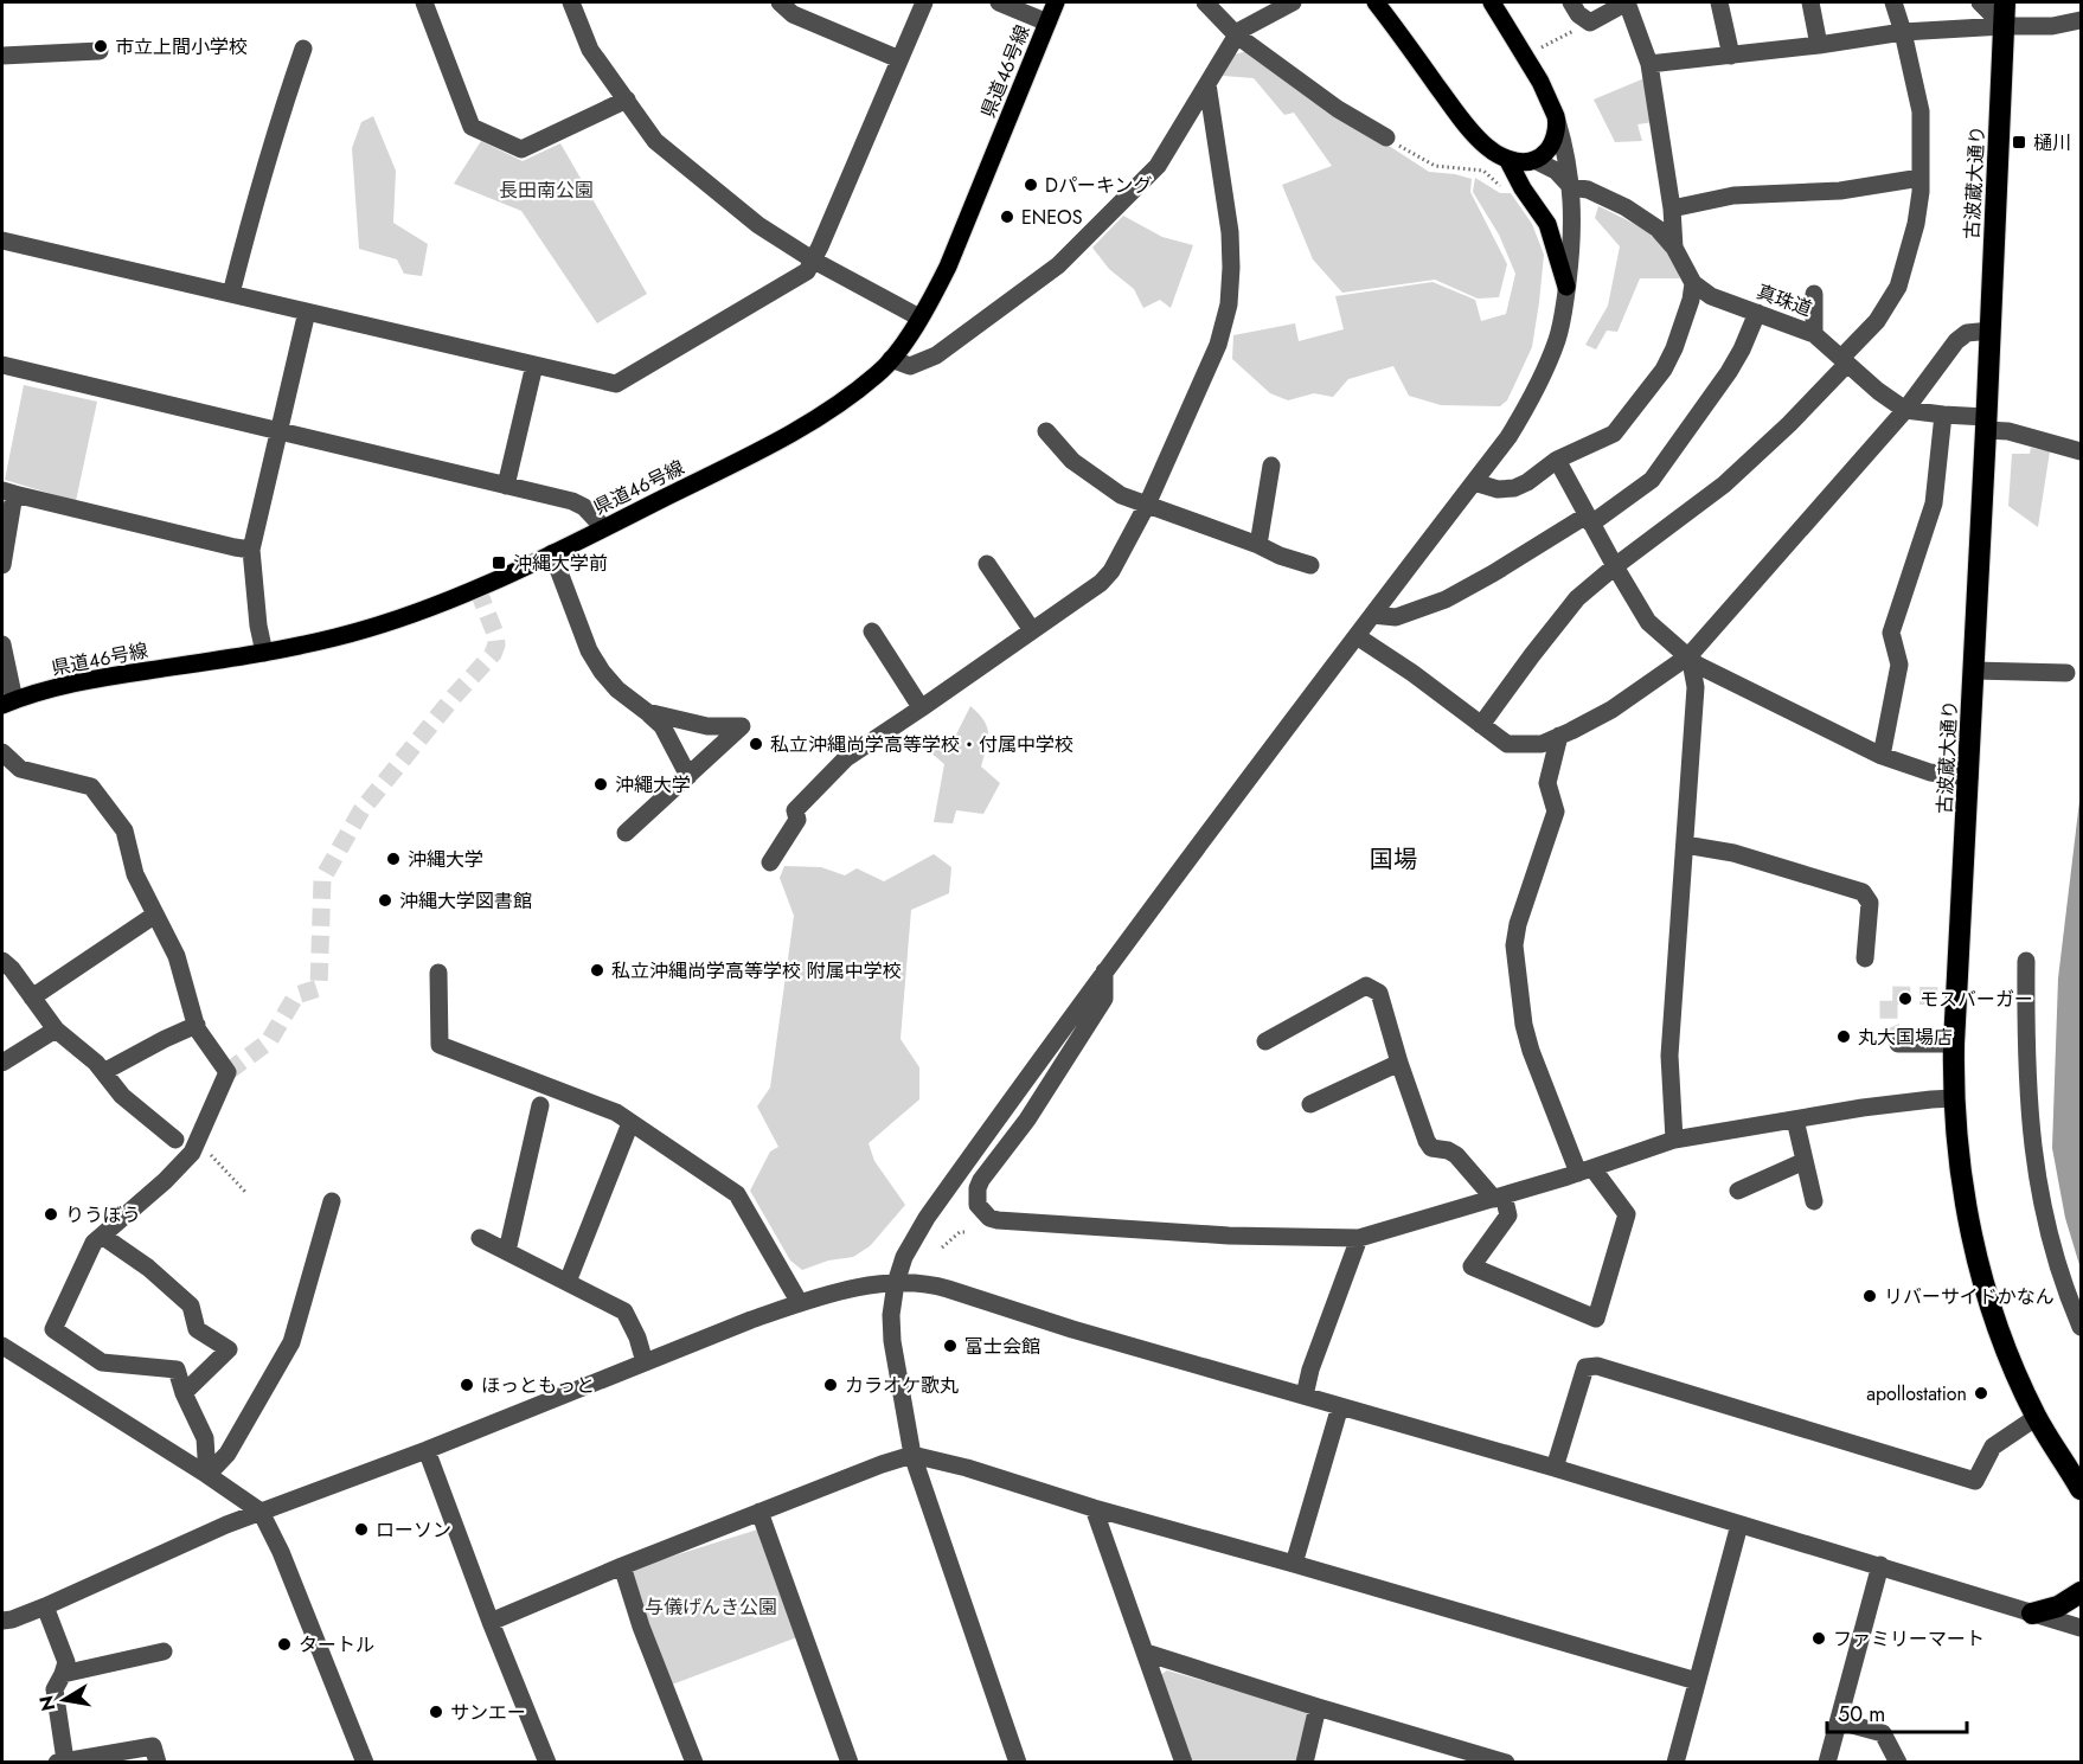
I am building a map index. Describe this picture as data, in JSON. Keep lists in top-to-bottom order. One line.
{"streets":{"highway":["古波蔵大通り"],"main road":["県道46号線"],"street":["真珠道"]},"crossings":[["古波蔵大通り","真珠道"]],"districts":["国場"],"parks":["長田南公園","与儀げんき公園"],"places":{"other":["市立上間小学校","Dパーキング","ENEOS","私立沖縄尚学高等学校・付属中学校","沖繩大学","沖縄大学","沖縄大学図書館","私立沖縄尚学高等学校 附属中学校","モスバーガー","丸大国場店","りうぼう","リバーサイドかなん","富士会館","ほっともっと","カラオケ歌丸","apollostation","ローソン","ファミリーマート","タートル","サンエー"],"transit":["樋川","沖縄大学前"]},"scale_bar":"50 m","north":"left"}
